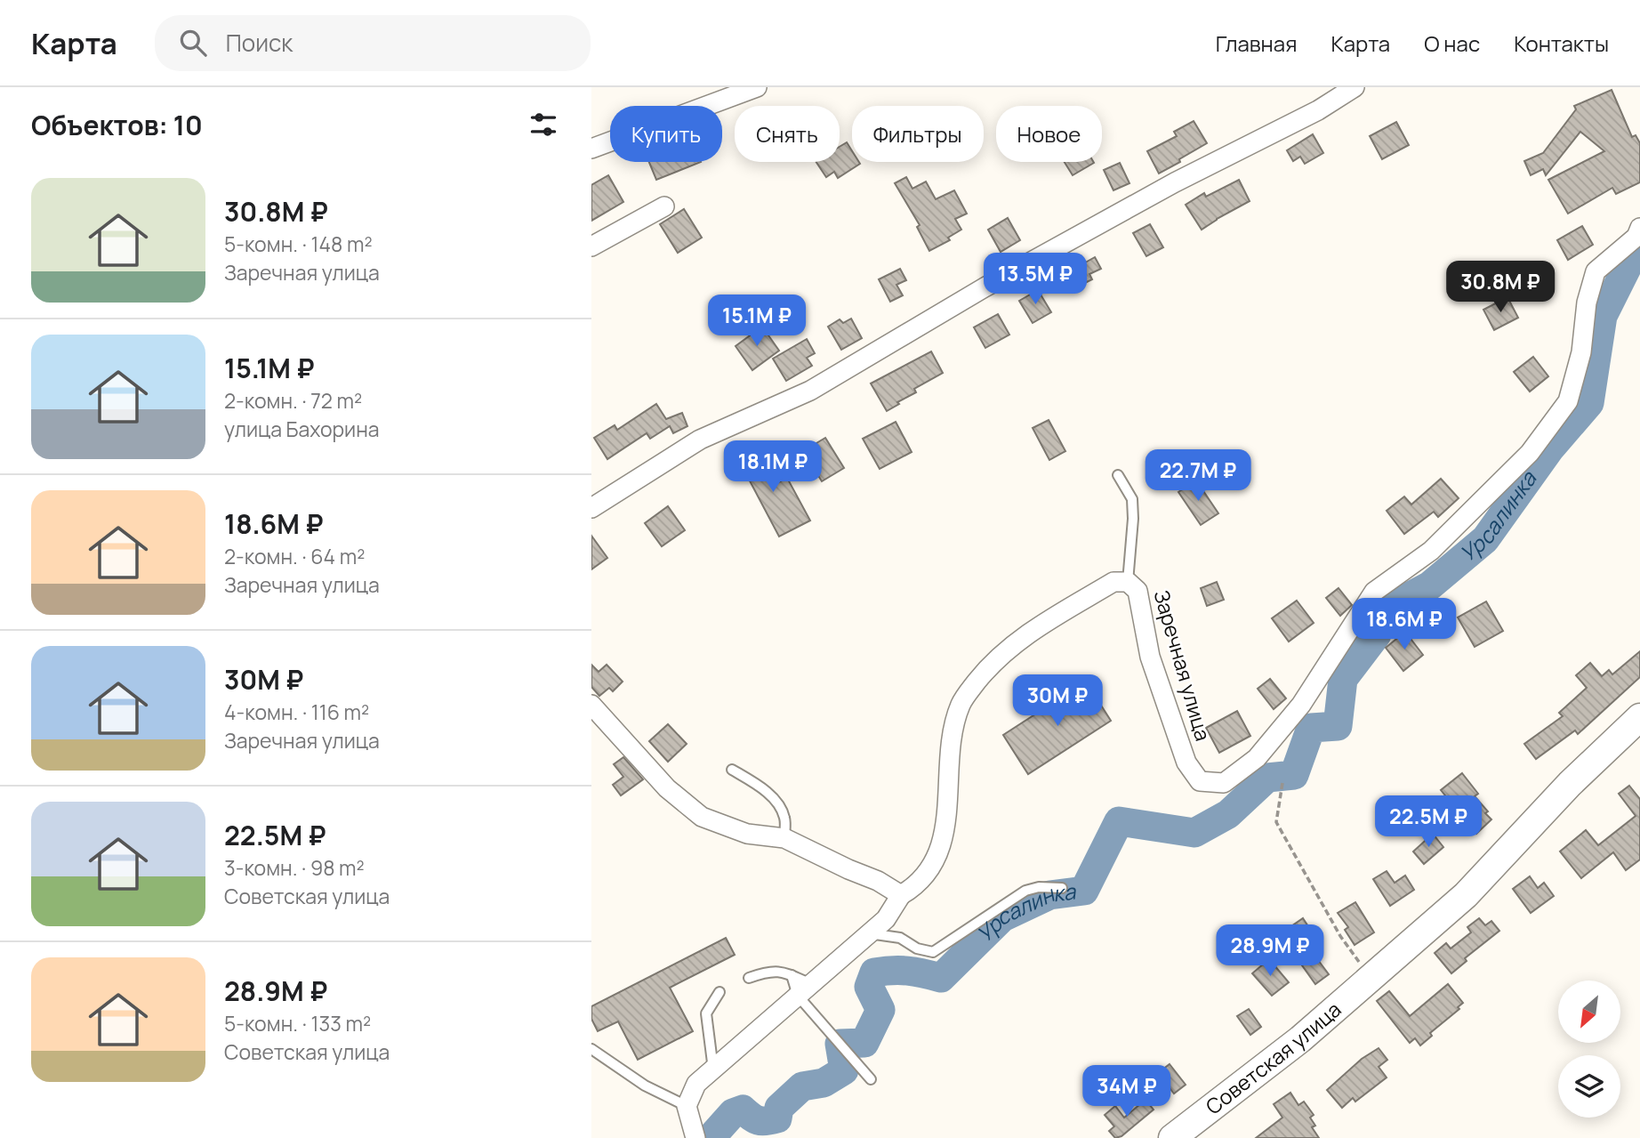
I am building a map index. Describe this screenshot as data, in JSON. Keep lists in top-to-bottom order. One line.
{"streets":{"street":["Заречная улица","Советская улица"]},"water":["Урсалинка"],"north":"bottom left","page":{"header":"Карта","search":"Поиск","nav":["Главная","Карта","О нас","Контакты"],"heading":"Объектов: 10","chip":["Купить","Снять","Фильтры","Новое"],"list":[{"name":"30.8M ₽","note":"5-комн. · 148 m² · Заречная улица"},{"name":"15.1M ₽","note":"2-комн. · 72 m² · улица Бахорина"},{"name":"18.6M ₽","note":"2-комн. · 64 m² · Заречная улица"},{"name":"30M ₽","note":"4-комн. · 116 m² · Заречная улица"},{"name":"22.5M ₽","note":"3-комн. · 98 m² · Советская улица"},{"name":"28.9M ₽","note":"5-комн. · 133 m² · Советская улица"}],"price":["13.5M ₽","30.8M ₽","15.1M ₽","18.1M ₽","22.7M ₽","18.6M ₽","30M ₽","22.5M ₽","28.9M ₽","34M ₽"]}}
